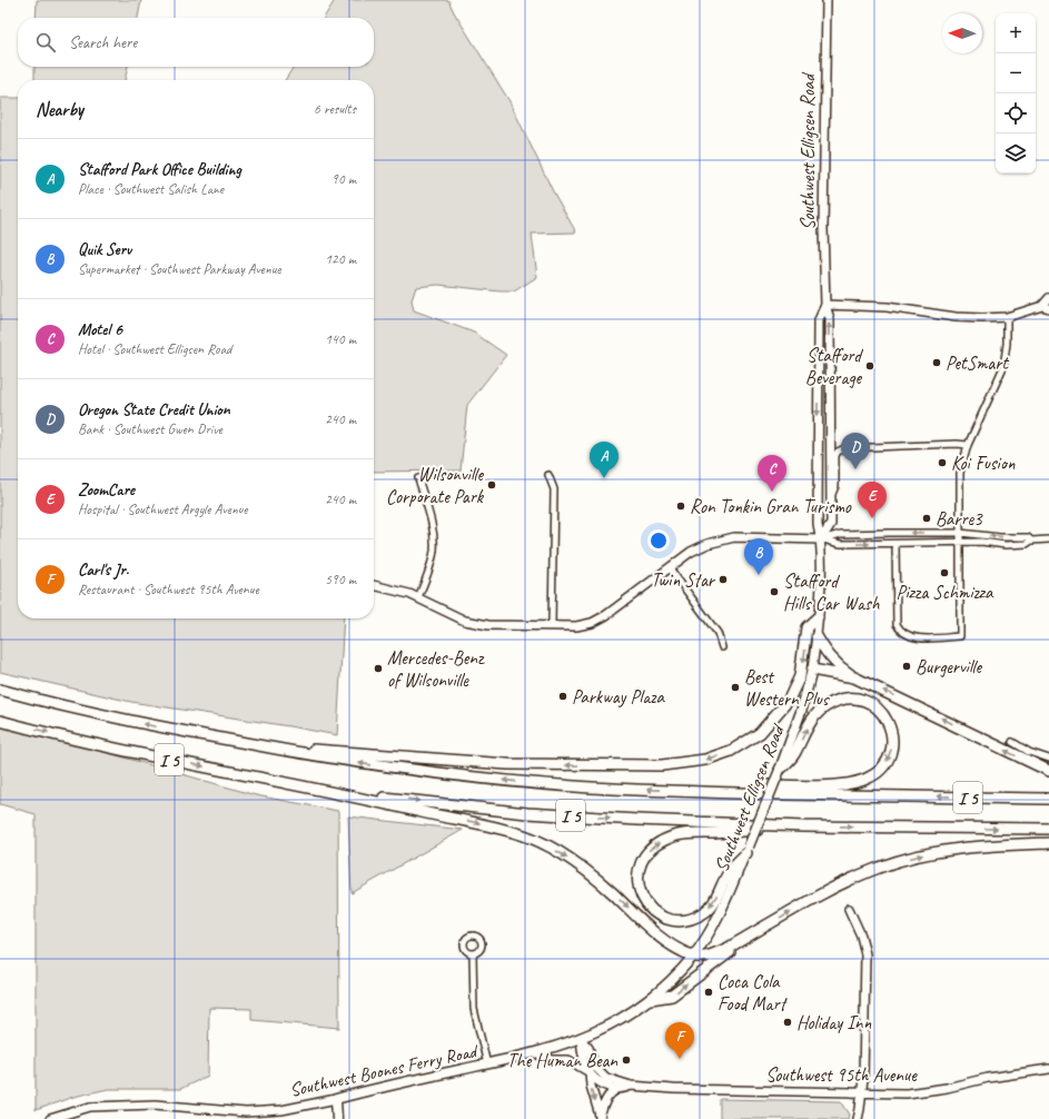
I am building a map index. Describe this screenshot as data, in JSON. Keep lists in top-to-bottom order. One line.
{"streets":{"highway":["I 5"],"main road":["Southwest Elligsen Road","Southwest Boones Ferry Road","Southwest 95th Avenue"]},"crossings":[["Southwest Elligsen Road","I 5"],["Southwest Elligsen Road","Southwest Boones Ferry Road"],["I 5","Southwest Boones Ferry Road"]],"places":["PetSmart","Stafford Beverage","Koi Fusion","Wilsonville Corporate Park","Ron Tonkin Gran Turismo","Barre3","Pizza Schmizza","Twin Star","Stafford Hills Car Wash","Burgerville","Mercedes-Benz of Wilsonville","Best Western Plus","Parkway Plaza","Coca Cola Food Mart","Holiday Inn","The Human Bean"],"north":"left","page":{"map_buttons":["+","−"],"search":"Search here","heading":["Nearby","6 results"],"list":[{"mark":"A","name":"Stafford Park Office Building","note":"Place · Southwest Salish Lane","value":"90 m"},{"mark":"B","name":"Quik Serv","note":"Supermarket · Southwest Parkway Avenue","value":"120 m"},{"mark":"C","name":"Motel 6","note":"Hotel · Southwest Elligsen Road","value":"140 m"},{"mark":"D","name":"Oregon State Credit Union","note":"Bank · Southwest Gwen Drive","value":"240 m"},{"mark":"E","name":"ZoomCare","note":"Hospital · Southwest Argyle Avenue","value":"240 m"},{"mark":"F","name":"Carl's Jr.","note":"Restaurant · Southwest 95th Avenue","value":"590 m"}],"pins":["D","A","C","E","B","F"]}}
